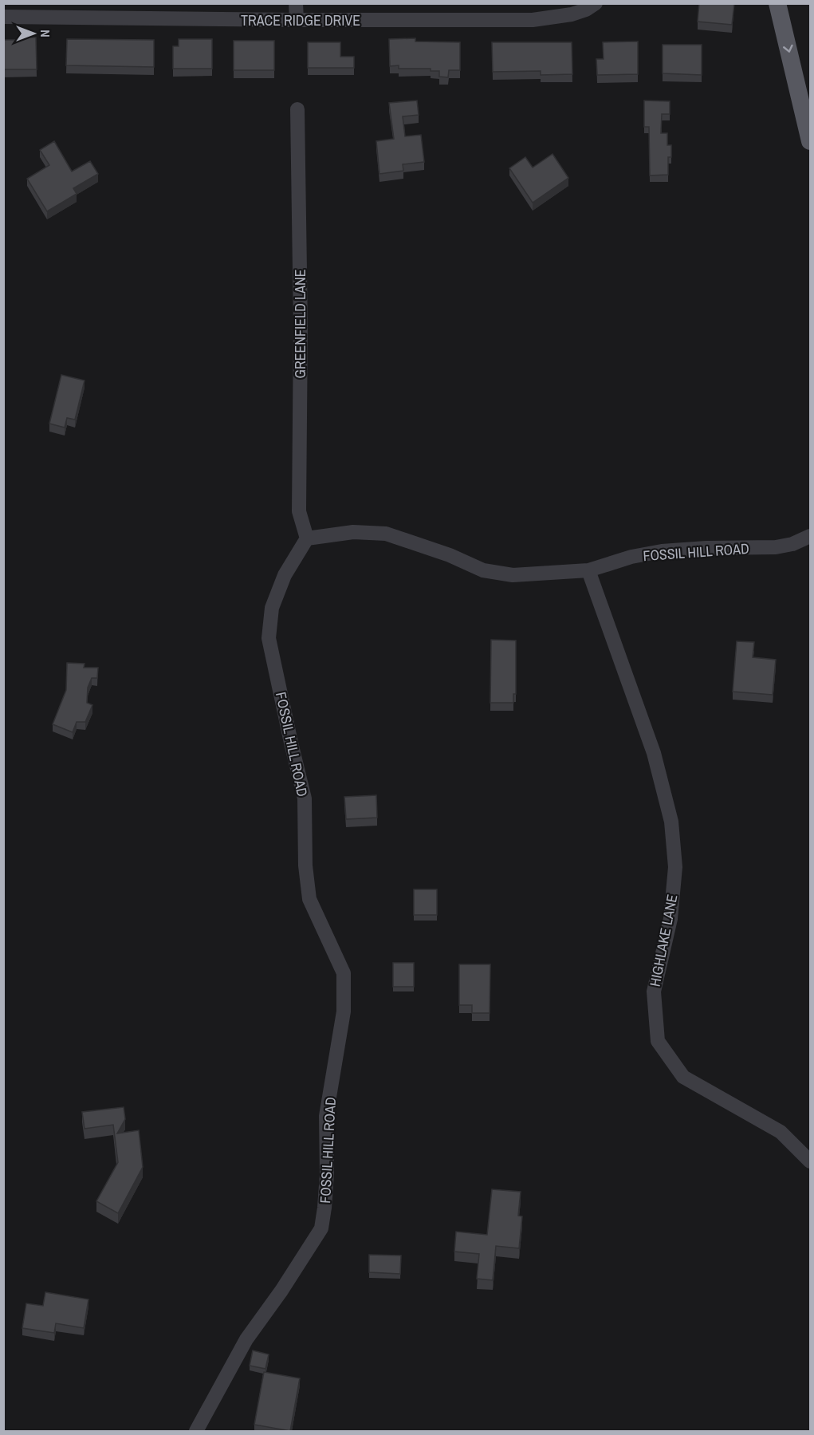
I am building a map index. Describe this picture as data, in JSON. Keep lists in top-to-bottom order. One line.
{"streets":{"street":["TRACE RIDGE DRIVE","GREENFIELD LANE","FOSSIL HILL ROAD","HIGHLAKE LANE"]},"crossings":[["GREENFIELD LANE","FOSSIL HILL ROAD"],["FOSSIL HILL ROAD","HIGHLAKE LANE"]],"north":"right"}
